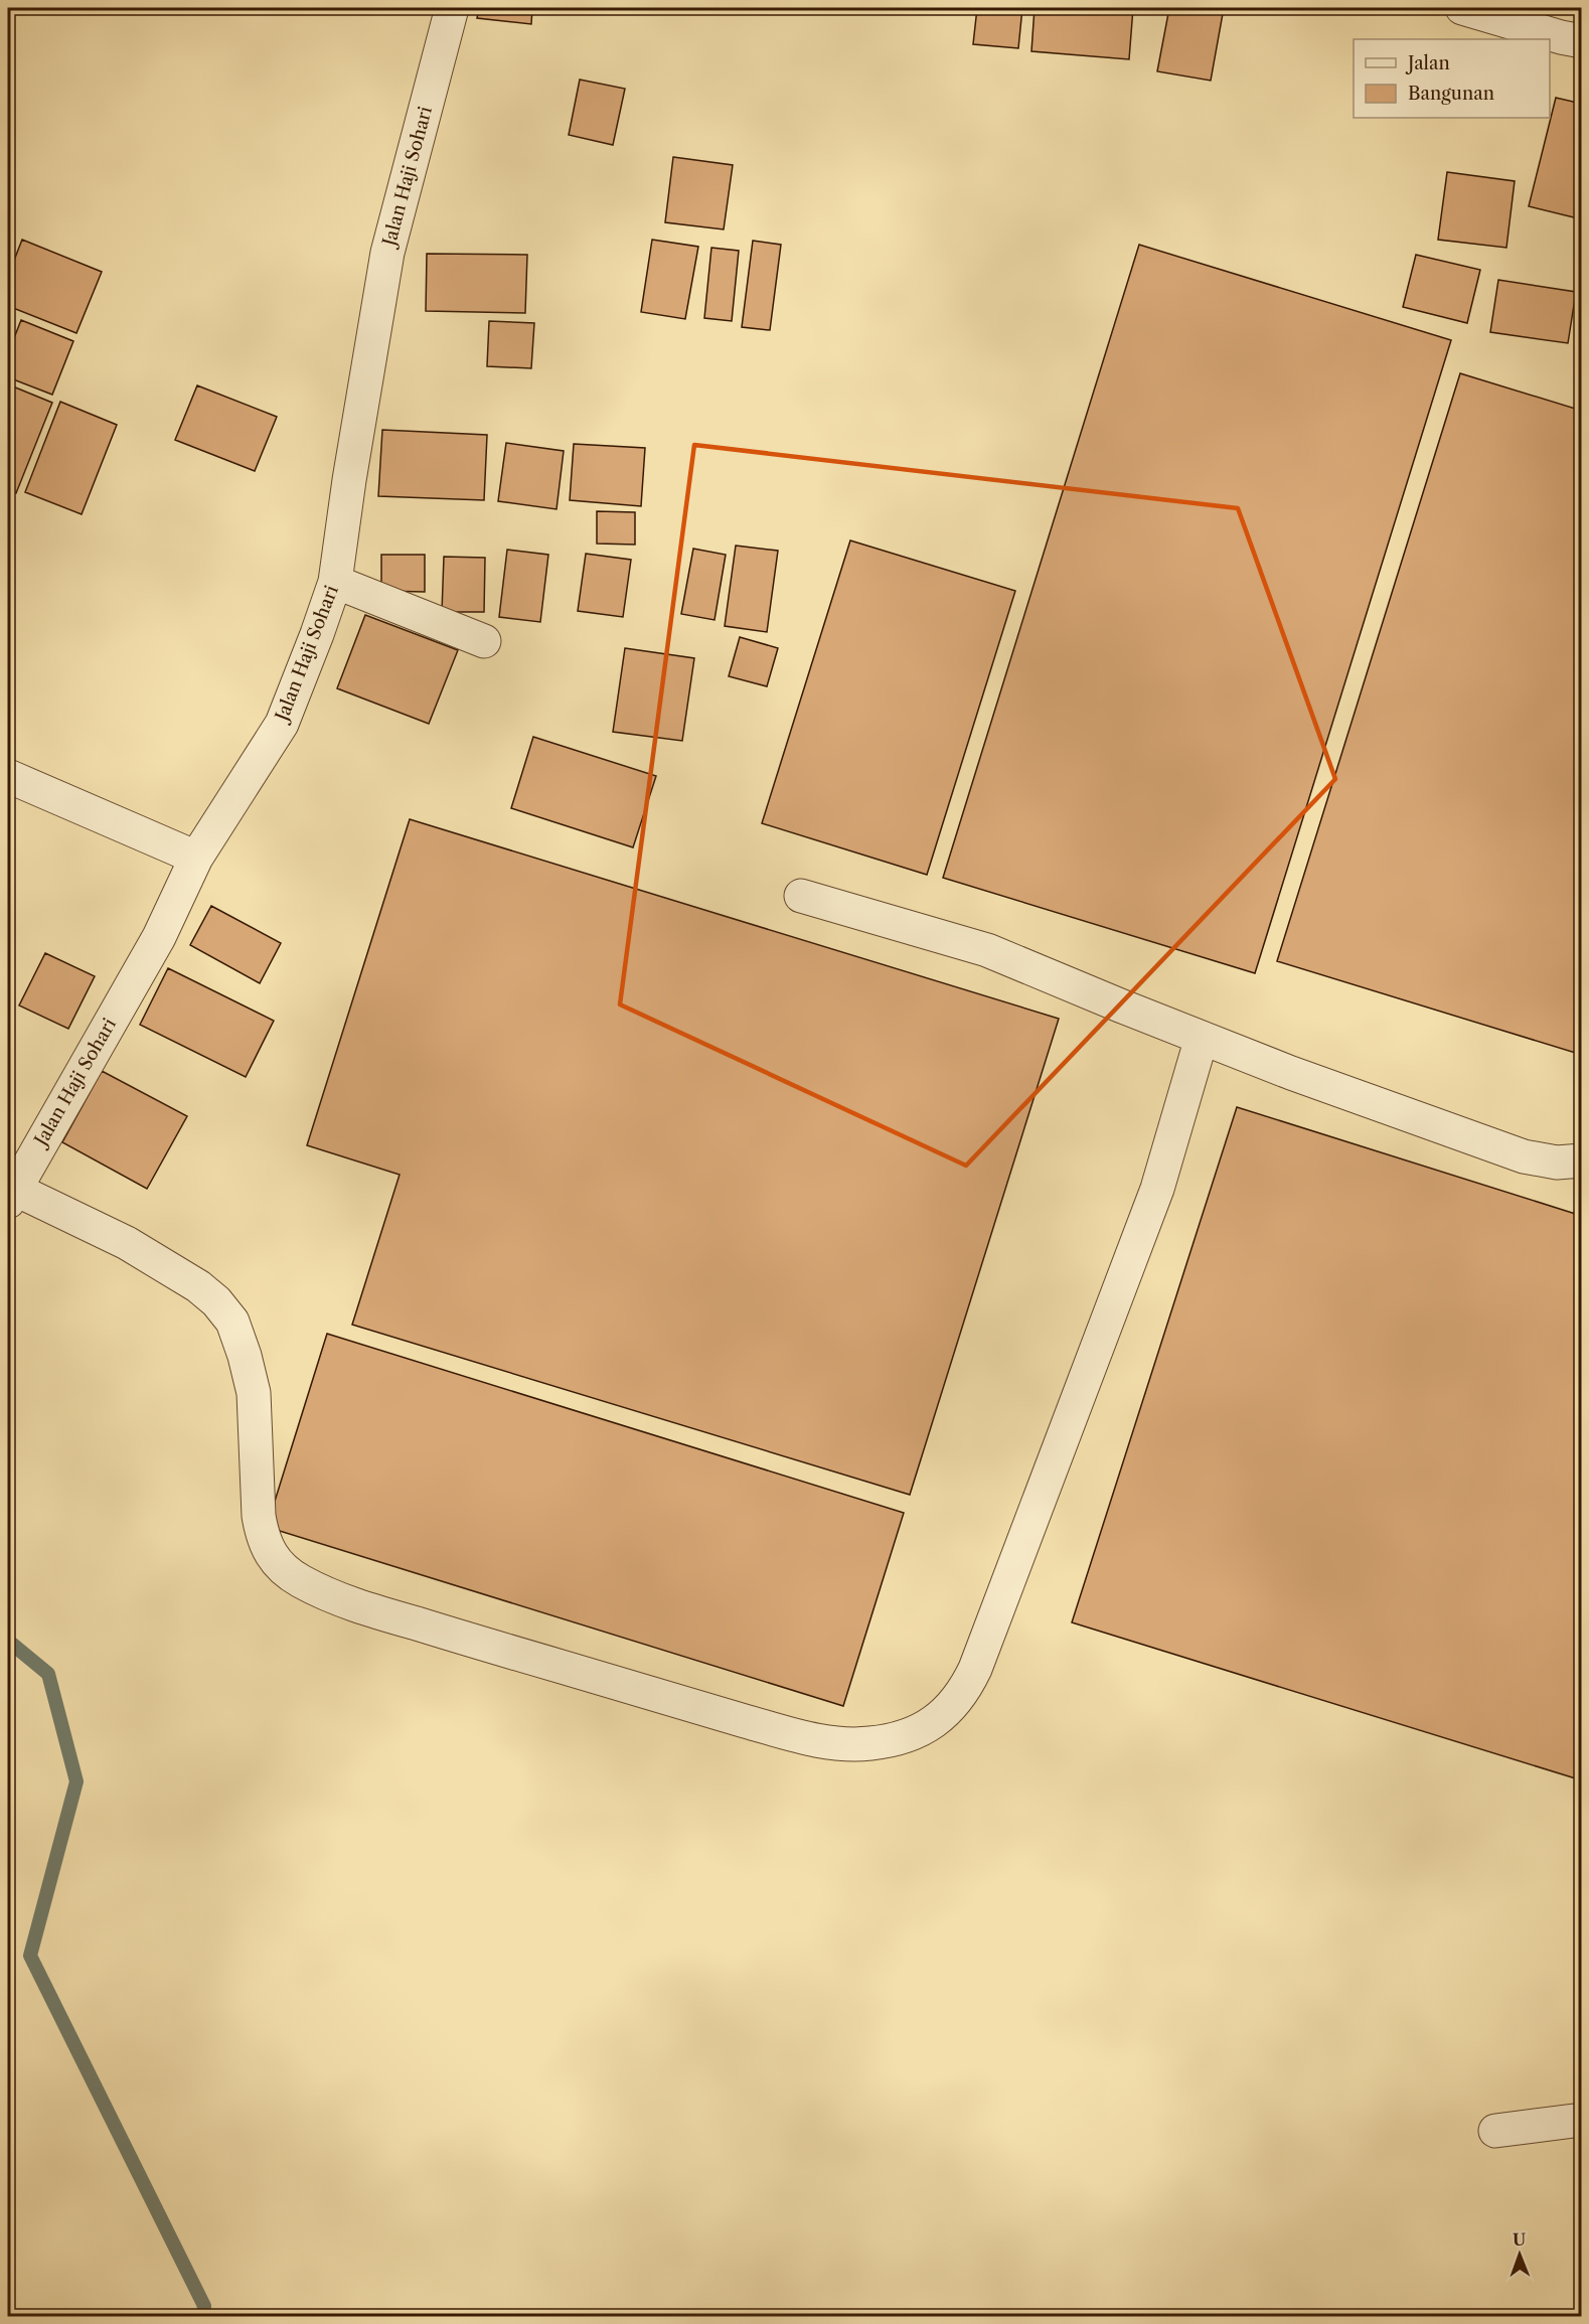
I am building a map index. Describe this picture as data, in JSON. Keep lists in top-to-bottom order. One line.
{"streets":{"street":["Jalan Haji Sohari"]},"legend":["Jalan","Bangunan"],"north":"top"}
